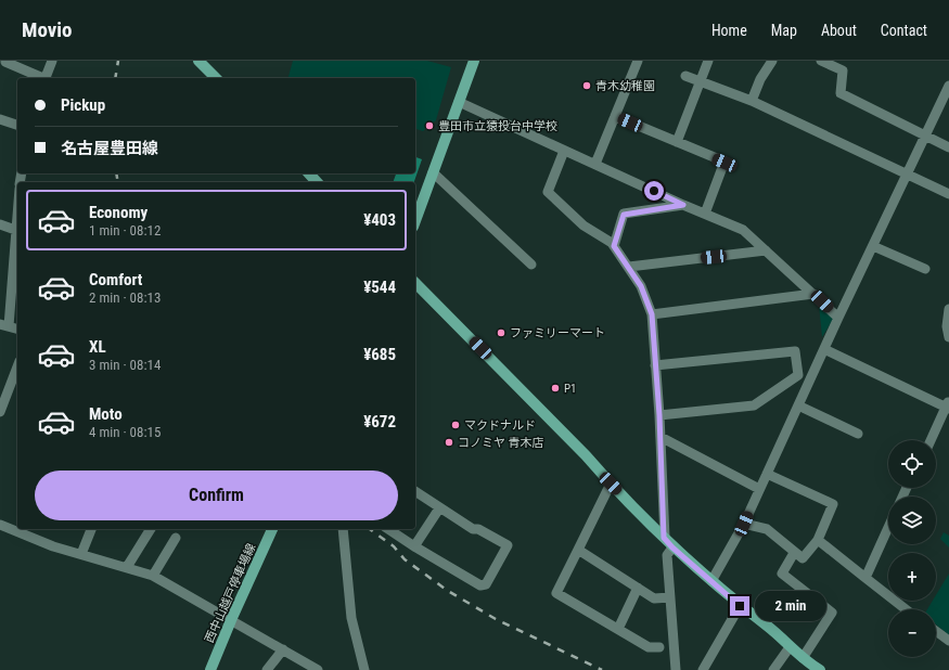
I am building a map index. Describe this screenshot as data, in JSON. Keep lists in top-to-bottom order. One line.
{"streets":{"main road":["西中山越戸停車場線"]},"places":["青木幼稚園","豊田市立猿投台中学校","ファミリーマート","P1","マクドナルド","コノミヤ 青木店"],"page":{"header":"Movio","nav":["Home","Map","About","Contact"],"banner":["Pickup","名古屋豊田線"],"list":[{"name":"Economy","note":"1 min · 08:12","value":"¥403"},{"name":"Comfort","note":"2 min · 08:13","value":"¥544"},{"name":"XL","note":"3 min · 08:14","value":"¥685"},{"name":"Moto","note":"4 min · 08:15","value":"¥672"}],"map_buttons":["+","−"],"buttons":"Confirm","bubble":"2 min"}}
